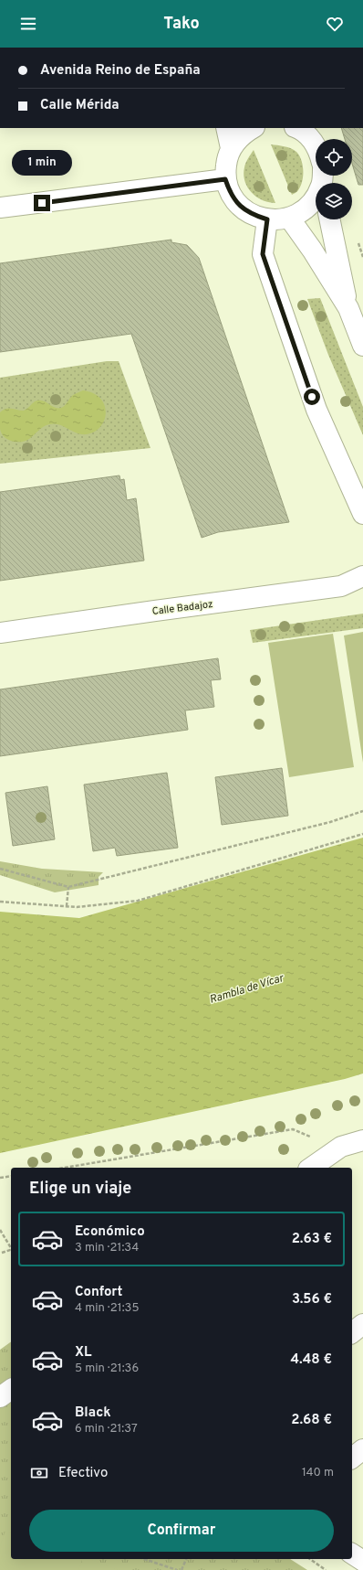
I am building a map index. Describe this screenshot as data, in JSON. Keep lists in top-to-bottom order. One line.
{"streets":{"street":["Calle Badajoz"]},"water":["Rambla de Vícar"],"page":{"header":"Tako","banner":["Avenida Reino de España","Calle Mérida"],"bubble":"1 min","heading":"Elige un viaje","list":[{"name":"Económico","note":"3 min · 21:34","value":"2.63 €"},{"name":"Confort","note":"4 min · 21:35","value":"3.56 €"},{"name":"XL","note":"5 min · 21:36","value":"4.48 €"},{"name":"Black","note":"6 min · 21:37","value":"2.68 €"}],"pay":["Efectivo","140 m"],"buttons":"Confirmar"}}
